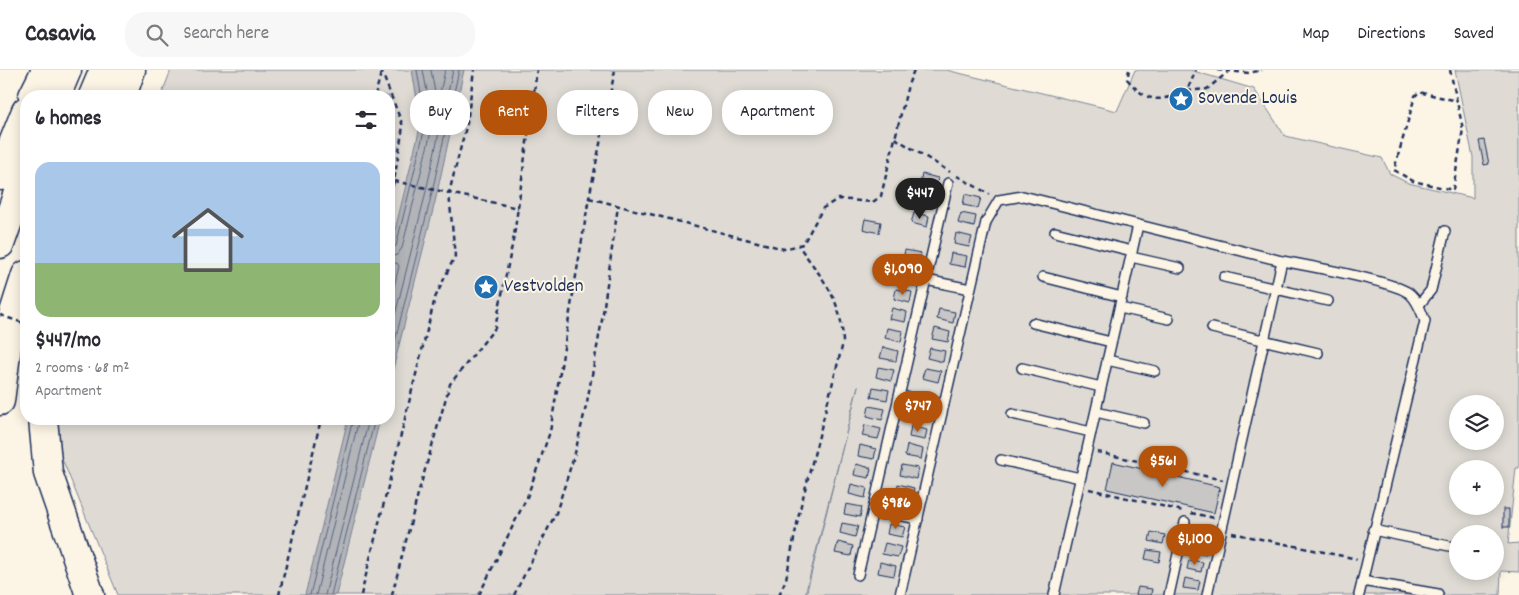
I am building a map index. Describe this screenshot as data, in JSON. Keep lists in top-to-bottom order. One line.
{"places":{"place":["Sovende Louis","Vestvolden"]},"page":{"header":"Casavia","search":"Search here","nav":["Map","Directions","Saved"],"chip":["Buy","Rent","Filters","New","Apartment"],"heading":"6 homes","list":[{"name":"$447/mo","note":"2 rooms · 68 m² · Apartment"}],"price":["$447","$1,090","$747","$561","$986","$1,100"],"map_buttons":["+","−"]}}
